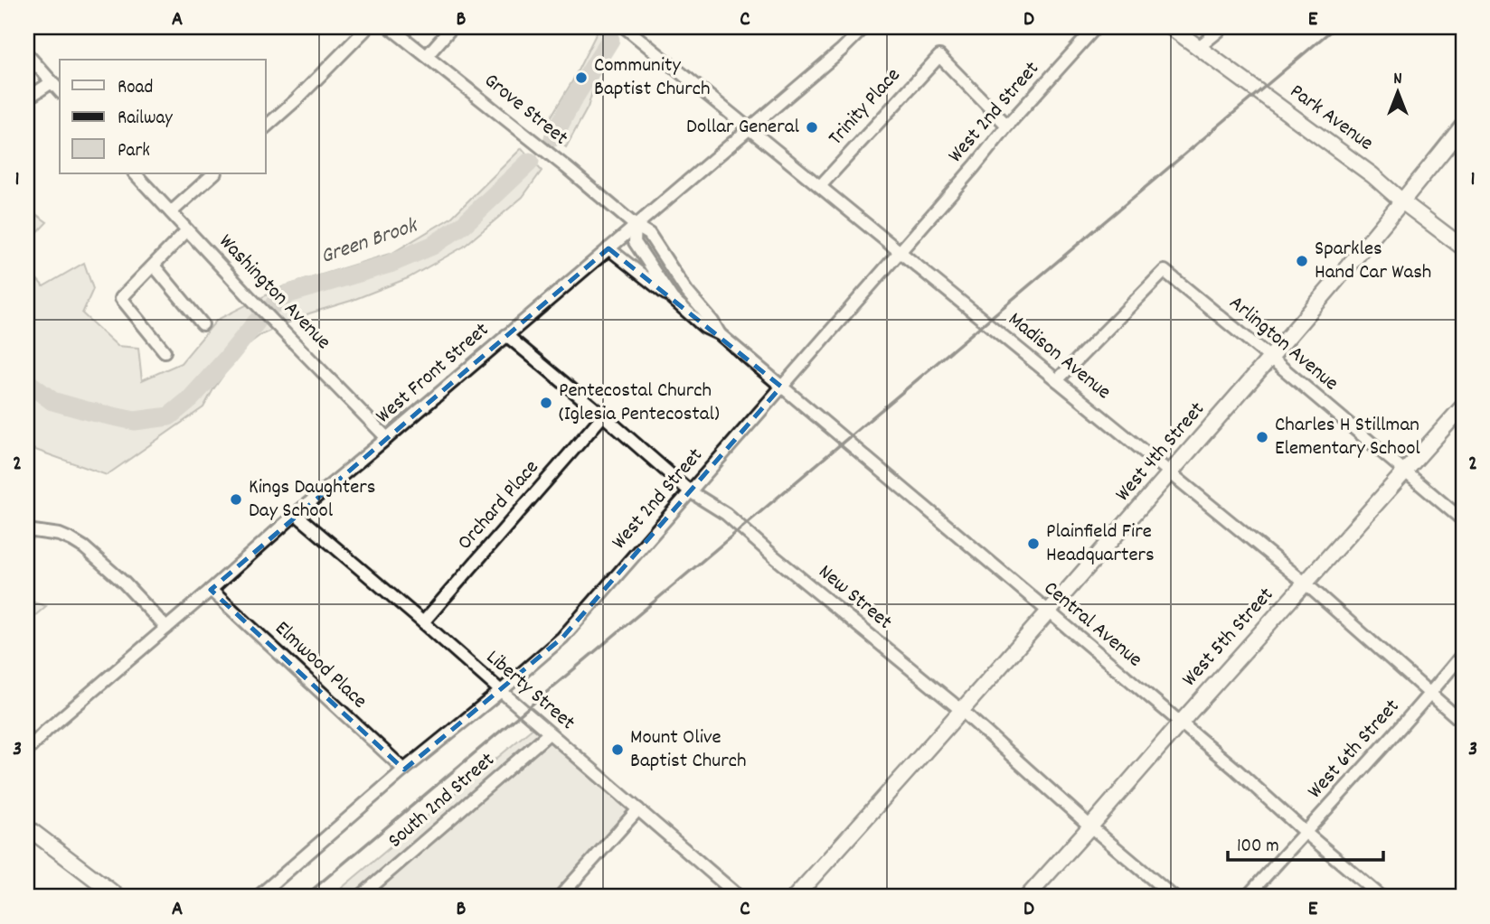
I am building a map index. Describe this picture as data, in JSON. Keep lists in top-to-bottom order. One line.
{"streets":{"main road":["Park Avenue","West 4th Street","West 5th Street"],"street":["Trinity Place","Grove Street","West 2nd Street","Washington Avenue","Arlington Avenue","Madison Avenue","West Front Street","Orchard Place","New Street","Central Avenue","Elmwood Place","Liberty Street","West 6th Street","South 2nd Street"]},"crossings":[["Trinity Place","West 2nd Street"],["Trinity Place","Madison Avenue"],["Grove Street","West Front Street"],["Grove Street","Central Avenue"],["West 2nd Street","Madison Avenue"],["West 2nd Street","New Street"],["West 2nd Street","Central Avenue"],["West 2nd Street","Elmwood Place"],["West 2nd Street","Liberty Street"],["Park Avenue","West 4th Street"],["Washington Avenue","West Front Street"],["Arlington Avenue","Madison Avenue"],["Arlington Avenue","West 4th Street"],["Arlington Avenue","West 5th Street"],["Madison Avenue","West Front Street"],["Madison Avenue","West 4th Street"],["Madison Avenue","West 5th Street"],["Madison Avenue","West 6th Street"],["West Front Street","New Street"],["West Front Street","Central Avenue"],["West Front Street","Elmwood Place"],["West Front Street","Liberty Street"],["West 4th Street","New Street"],["West 4th Street","Central Avenue"],["Orchard Place","New Street"],["Orchard Place","Liberty Street"],["New Street","West 5th Street"],["Central Avenue","West 5th Street"],["Central Avenue","West 6th Street"],["Liberty Street","South 2nd Street"]],"water":["Green Brook"],"places":["Community Baptist Church","Dollar General","Sparkles Hand Car Wash","Pentecostal Church (Iglesia Pentecostal)","Charles H Stillman Elementary School","Kings Daughters Day School","Plainfield Fire Headquarters","Mount Olive Baptist Church"],"legend":["Road","Railway","Park"],"scale_bar":"100 m","north":"top","grid":{"columns":["A","B","C","D","E"],"rows":["1","2","3"]}}
